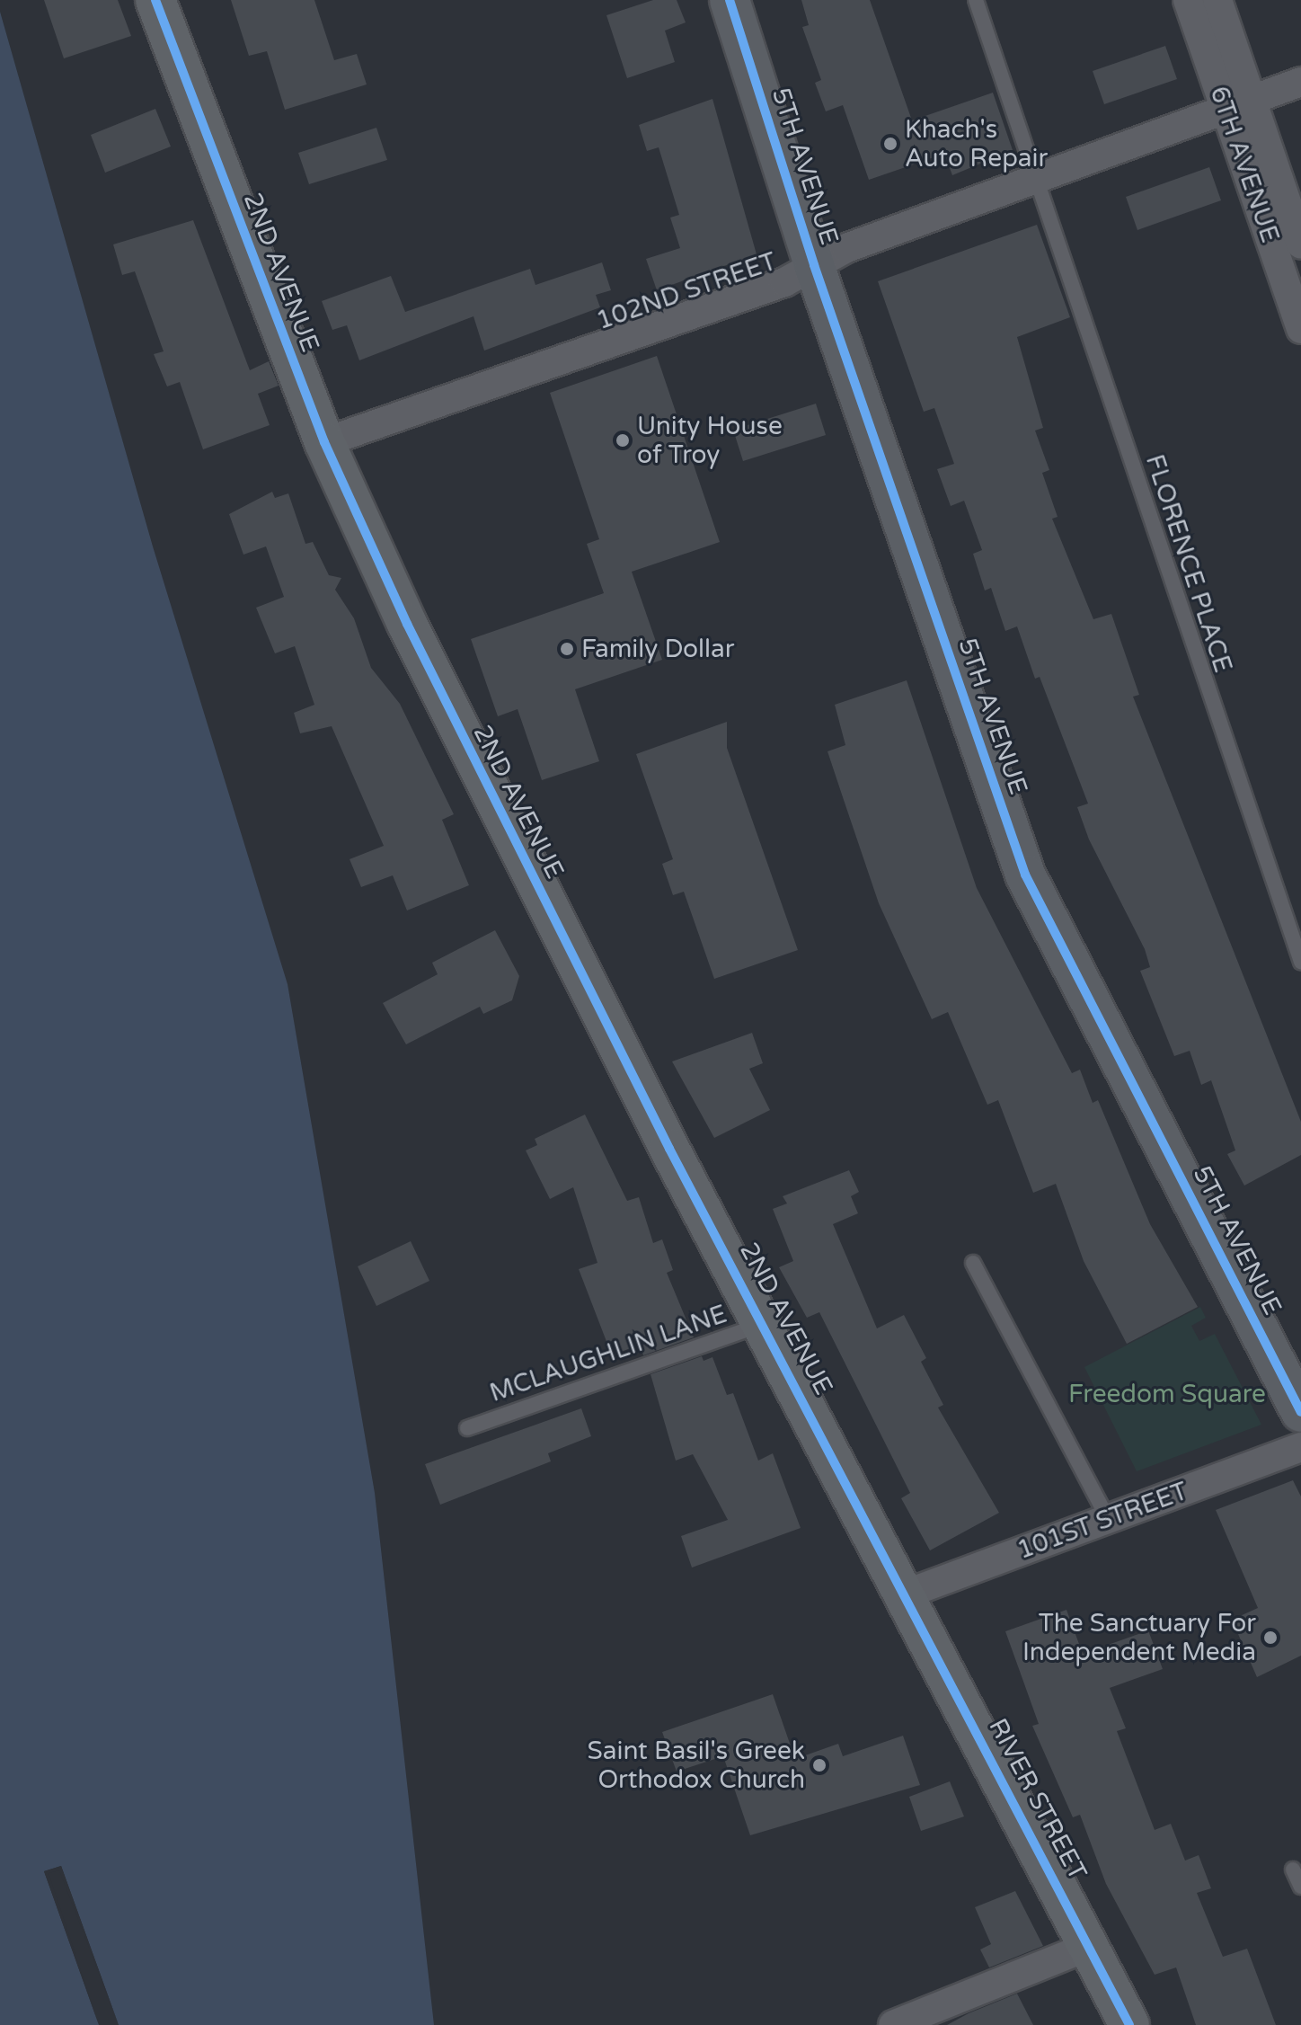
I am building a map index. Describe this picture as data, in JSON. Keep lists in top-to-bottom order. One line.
{"streets":{"main road":["2ND AVENUE","RIVER STREET"],"street":["6TH AVENUE","5TH AVENUE","102ND STREET","101ST STREET"],"lane":["FLORENCE PLACE","MCLAUGHLIN LANE"]},"crossings":[["6TH AVENUE","102ND STREET"],["5TH AVENUE","102ND STREET"],["2ND AVENUE","102ND STREET"],["2ND AVENUE","MCLAUGHLIN LANE"],["2ND AVENUE","101ST STREET"],["2ND AVENUE","RIVER STREET"],["102ND STREET","FLORENCE PLACE"],["101ST STREET","RIVER STREET"]],"parks":["Freedom Square"],"places":["Khach's Auto Repair","Unity House of Troy","Family Dollar","The Sanctuary For Independent Media","Saint Basil's Greek Orthodox Church"]}
